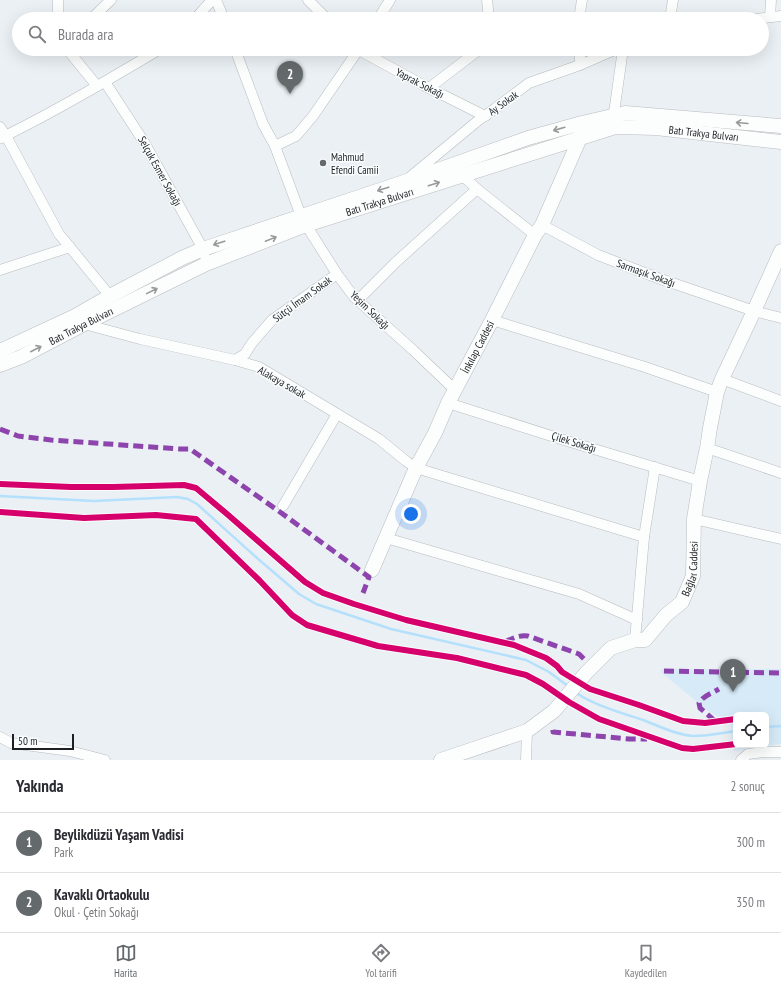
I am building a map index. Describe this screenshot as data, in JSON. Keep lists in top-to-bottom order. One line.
{"streets":{"main road":["Batı Trakya Bulvarı","İnkılap Caddesi","Bağlar Caddesi"],"street":["Yaprak Sokağı","Ay Sokak","Selçuk Esmer Sokağı","Sarmaşık Sokağı","Sütçü İmam Sokak","Yeşim Sokağı","Alakaya sokak","Çilek Sokağı"]},"crossings":[["Yaprak Sokağı","Ay Sokak"],["Ay Sokak","Batı Trakya Bulvarı"],["Batı Trakya Bulvarı","Selçuk Esmer Sokağı"],["Batı Trakya Bulvarı","Sarmaşık Sokağı"],["Batı Trakya Bulvarı","Yeşim Sokağı"],["Batı Trakya Bulvarı","İnkılap Caddesi"],["Batı Trakya Bulvarı","Alakaya sokak"],["Sarmaşık Sokağı","İnkılap Caddesi"],["Sarmaşık Sokağı","Bağlar Caddesi"],["Sütçü İmam Sokak","Yeşim Sokağı"],["Sütçü İmam Sokak","Alakaya sokak"],["Yeşim Sokağı","İnkılap Caddesi"],["İnkılap Caddesi","Alakaya sokak"],["İnkılap Caddesi","Çilek Sokağı"],["Çilek Sokağı","Bağlar Caddesi"]],"places":["Mahmud Efendi Camii"],"scale_bar":"50 m","page":{"search":"Burada ara","pins":["2","1"],"scale":"50 m","heading":["Yakında","2 sonuç"],"list":[{"mark":"1","name":"Beylikdüzü Yaşam Vadisi","note":"Park","value":"300 m"},{"mark":"2","name":"Kavaklı Ortaokulu","note":"Okul · Çetin Sokağı","value":"350 m"}],"nav":["Harita","Yol tarifi","Kaydedilen"]}}
